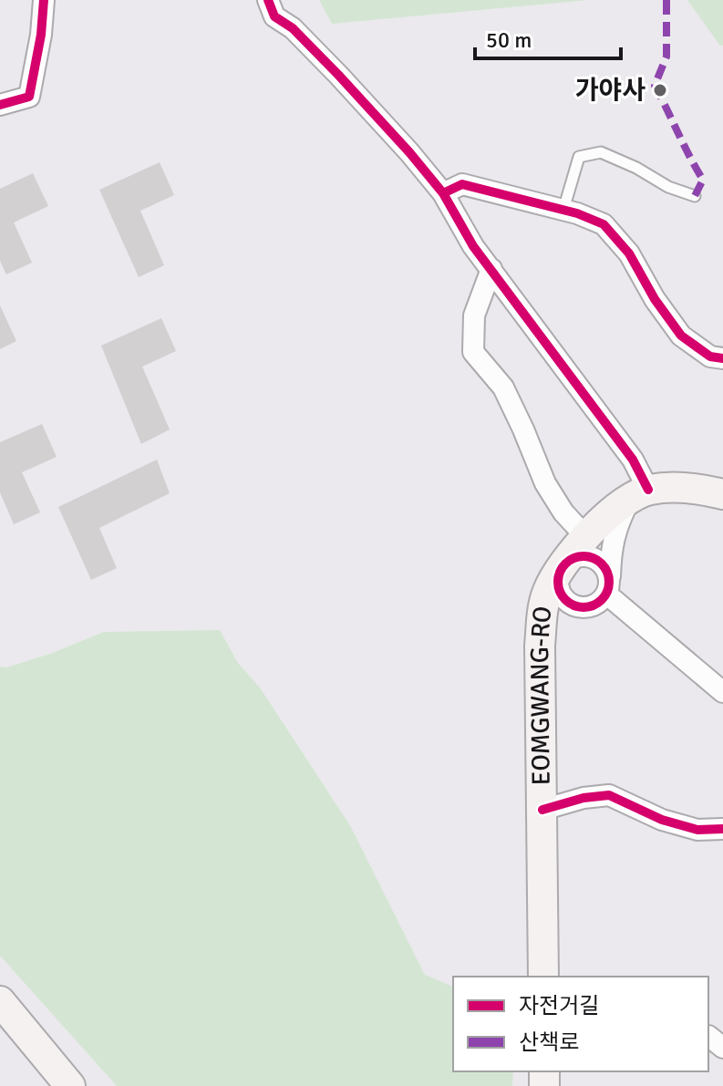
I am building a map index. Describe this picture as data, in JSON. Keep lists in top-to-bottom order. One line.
{"streets":{"main road":["EOMGWANG-RO"]},"places":["가야사"],"legend":["자전거길","산책로"],"scale_bar":"50 m"}
